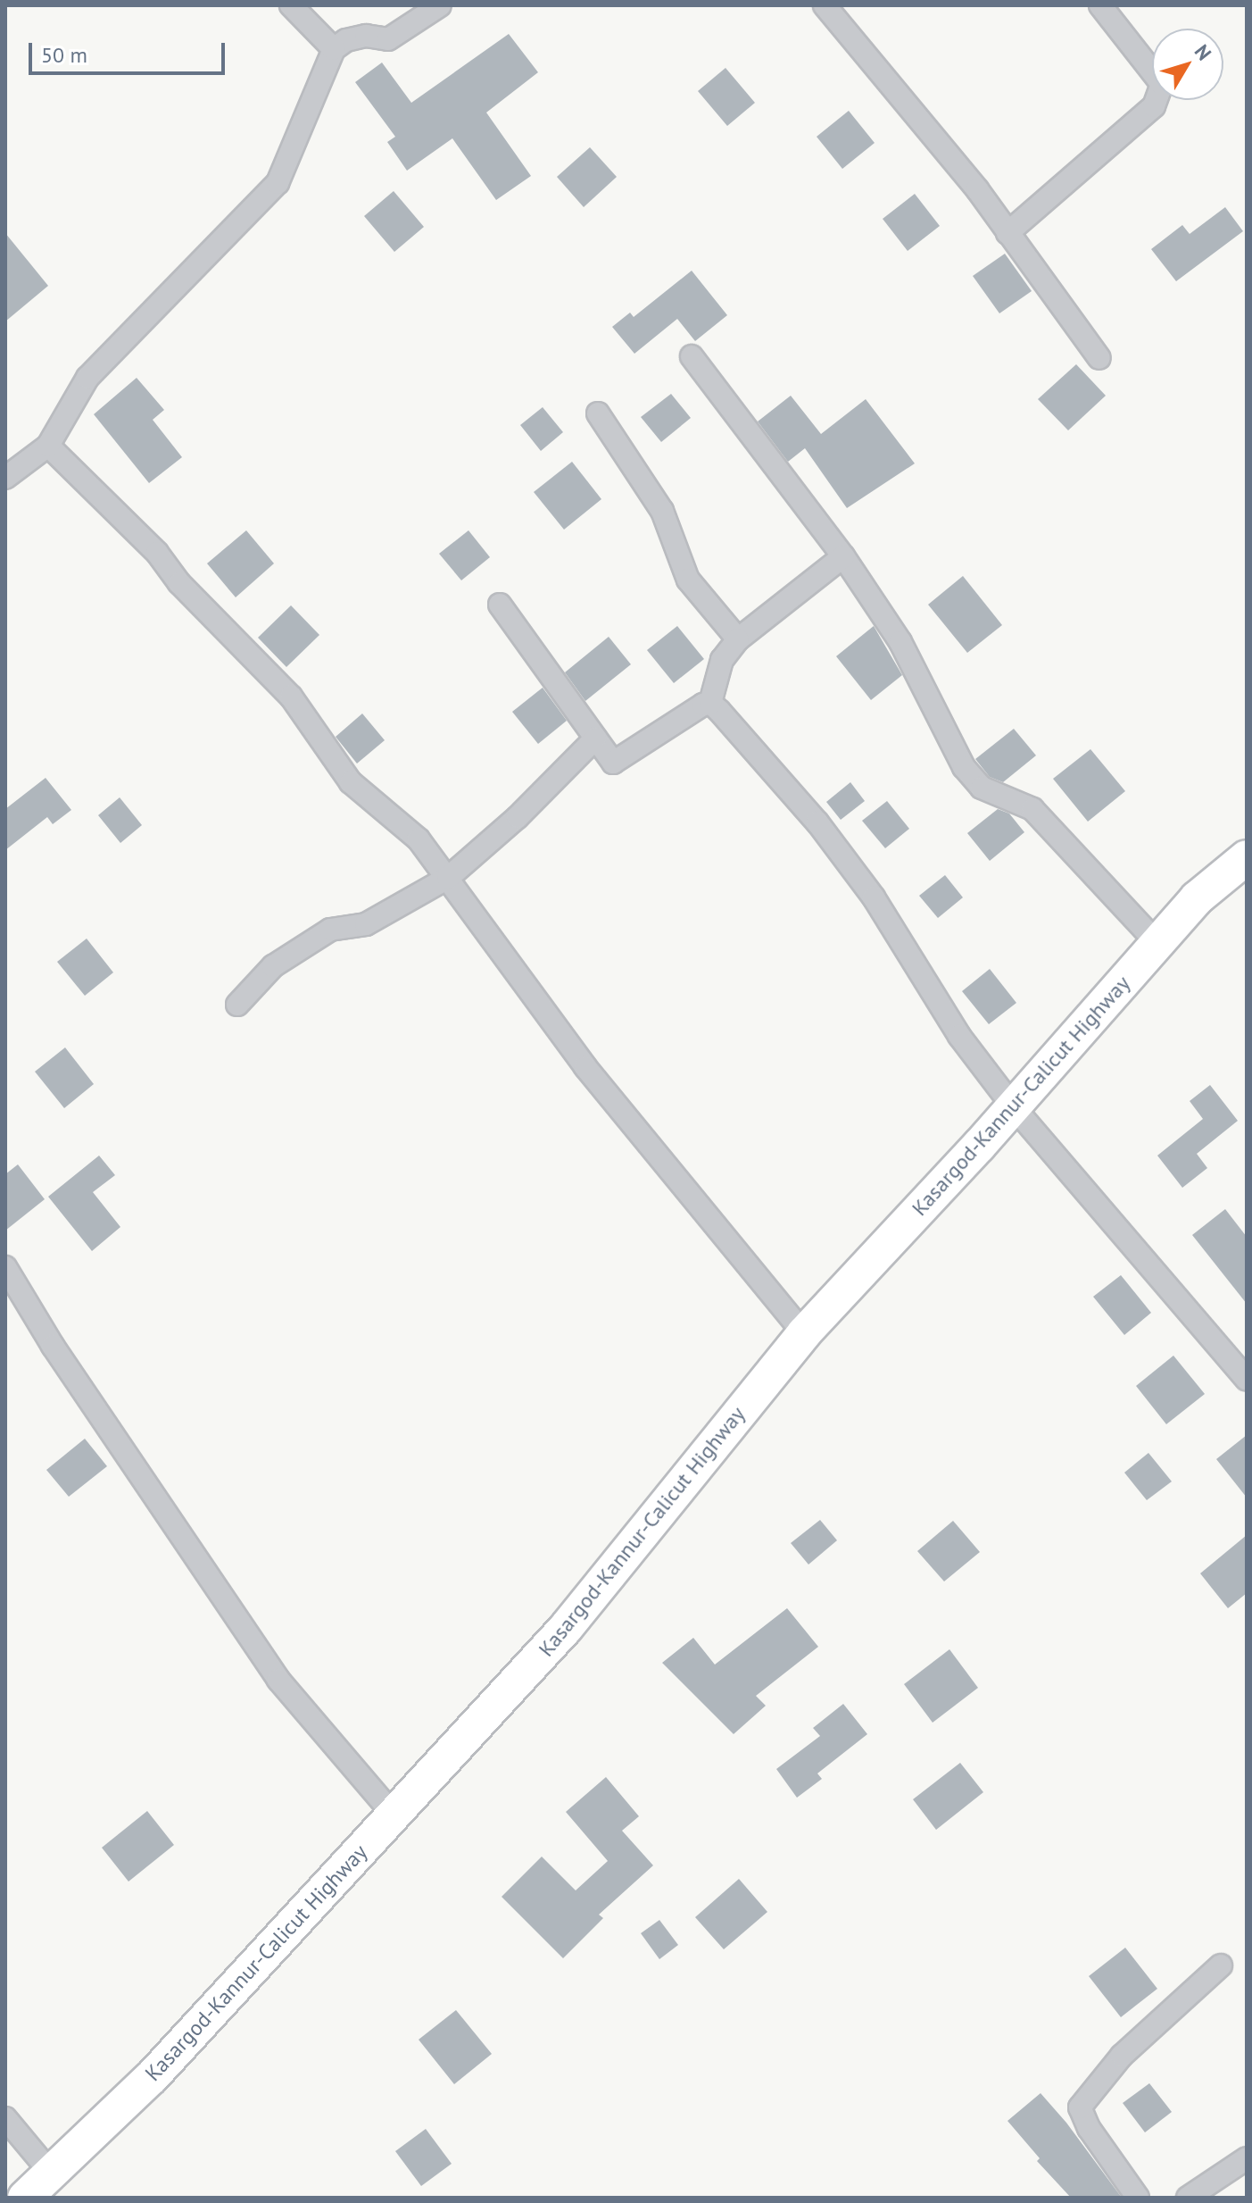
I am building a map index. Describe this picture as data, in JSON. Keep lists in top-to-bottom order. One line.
{"streets":{"highway":["Kasargod-Kannur-Calicut Highway"]},"scale_bar":"50 m","north":"top right"}
